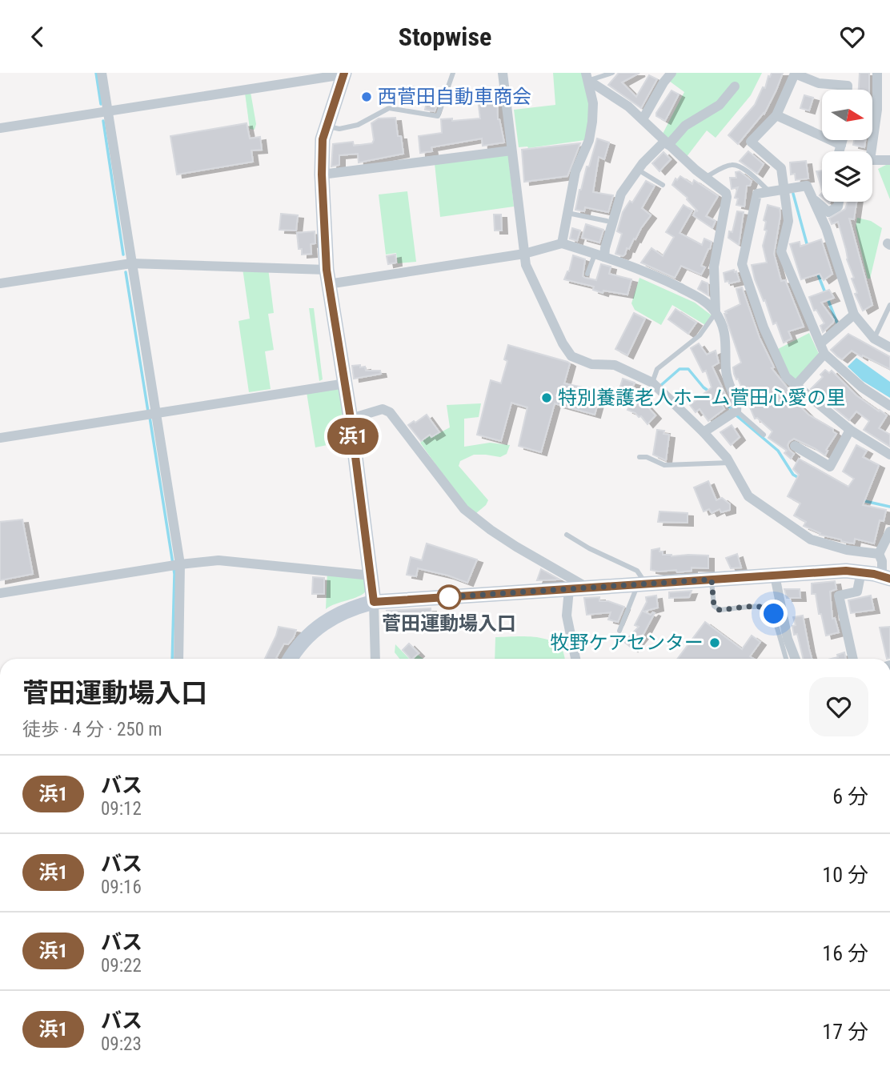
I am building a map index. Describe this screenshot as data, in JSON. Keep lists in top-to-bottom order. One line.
{"places":["西菅田自動車商会","特別養護老人ホーム菅田心愛の里","菅田運動場入口","牧野ケアセンター"],"lines":["bus line 浜1"],"north":"right","page":{"header":"Stopwise","on_map":"浜1","heading":["菅田運動場入口","徒歩 · 4 分 · 250 m"],"list":[{"mark":"浜1","name":"バス","note":"09:12","value":"6 分"},{"mark":"浜1","name":"バス","note":"09:16","value":"10 分"},{"mark":"浜1","name":"バス","note":"09:22","value":"16 分"},{"mark":"浜1","name":"バス","note":"09:23","value":"17 分"}]}}
